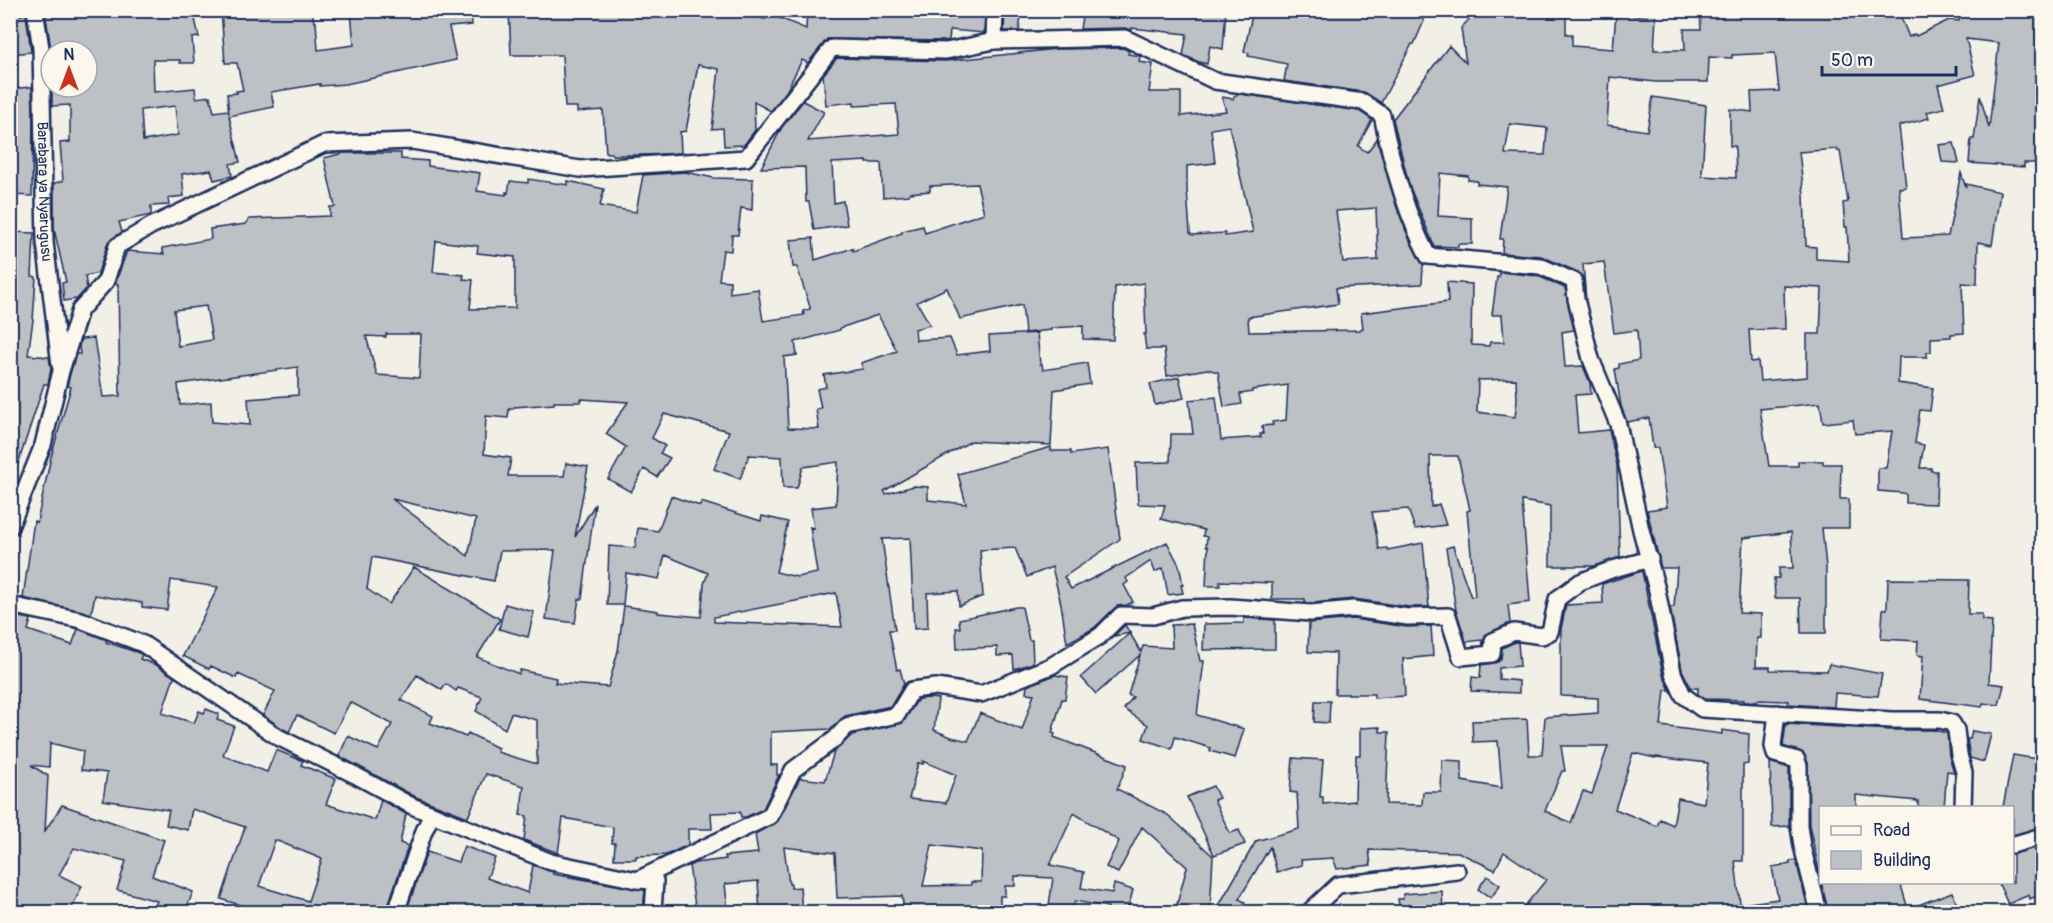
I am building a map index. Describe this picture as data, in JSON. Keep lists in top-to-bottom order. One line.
{"streets":{"street":["Barabara ya Nyarugusu"]},"legend":["Road","Building"],"scale_bar":"50 m","north":"top"}
